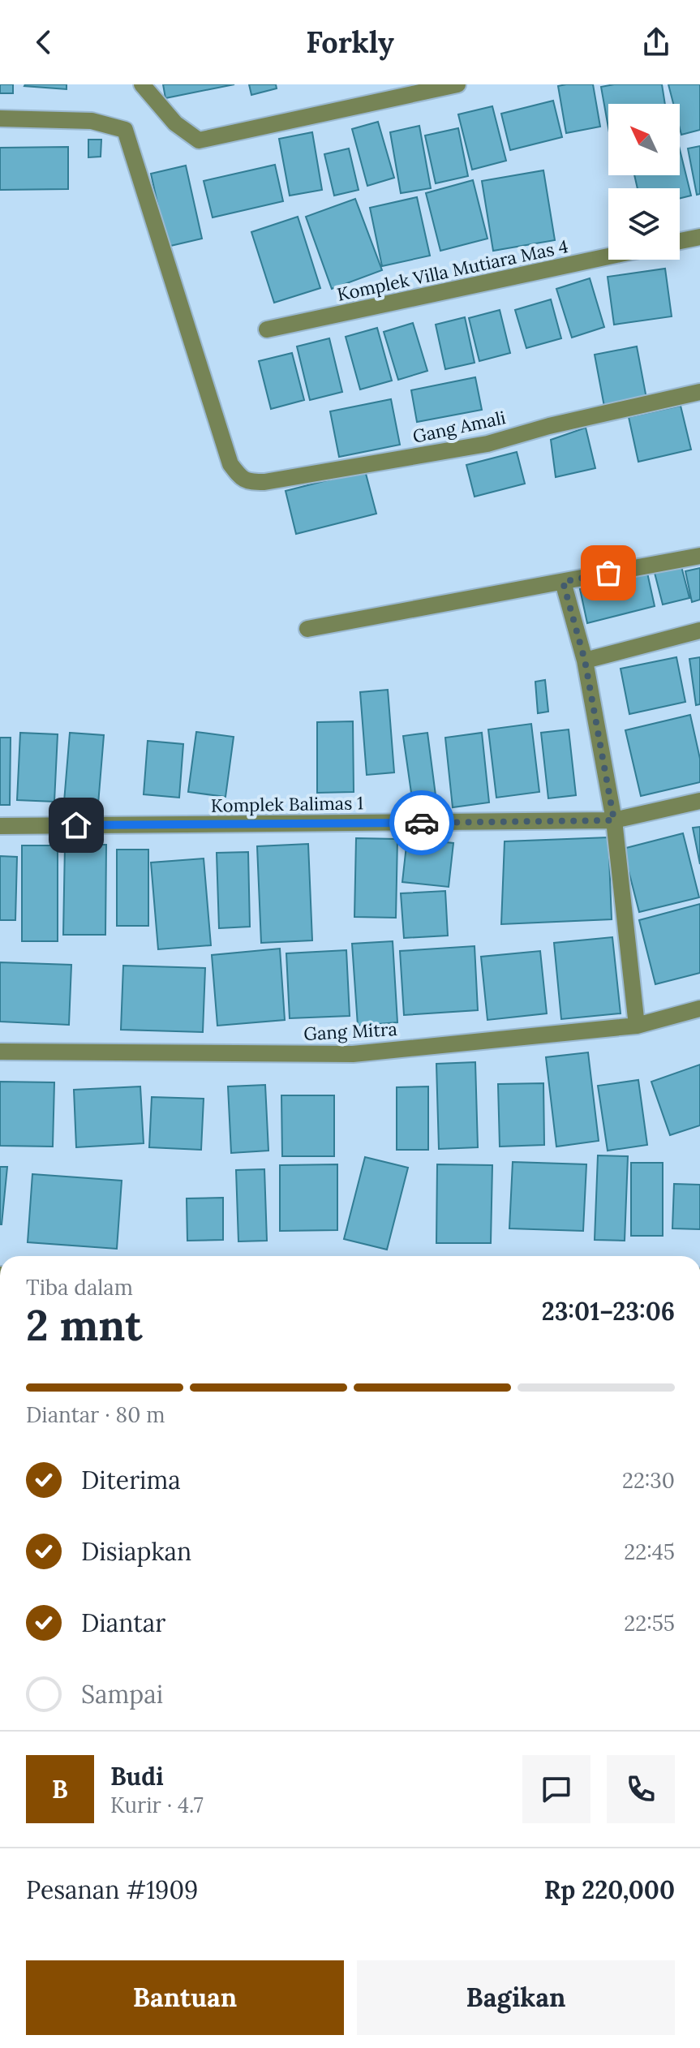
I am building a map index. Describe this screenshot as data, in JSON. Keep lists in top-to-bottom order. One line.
{"streets":{"street":["Komplek Villa Mutiara Mas 4","Gang Amali","Komplek Balimas 1","Gang Mitra"]},"north":"top left","page":{"header":"Forkly","heading":["2 mnt","Tiba dalam","23:01–23:06"],"panel":["Budi","Kurir · 4.7","Pesanan #1909","Rp 220,000"],"bar":"Diantar · 80 m","list":[["Diterima","22:30"],["Disiapkan","22:45"],["Diantar","22:55"],"Sampai"],"round":"B","buttons":["Bantuan","Bagikan"]}}
